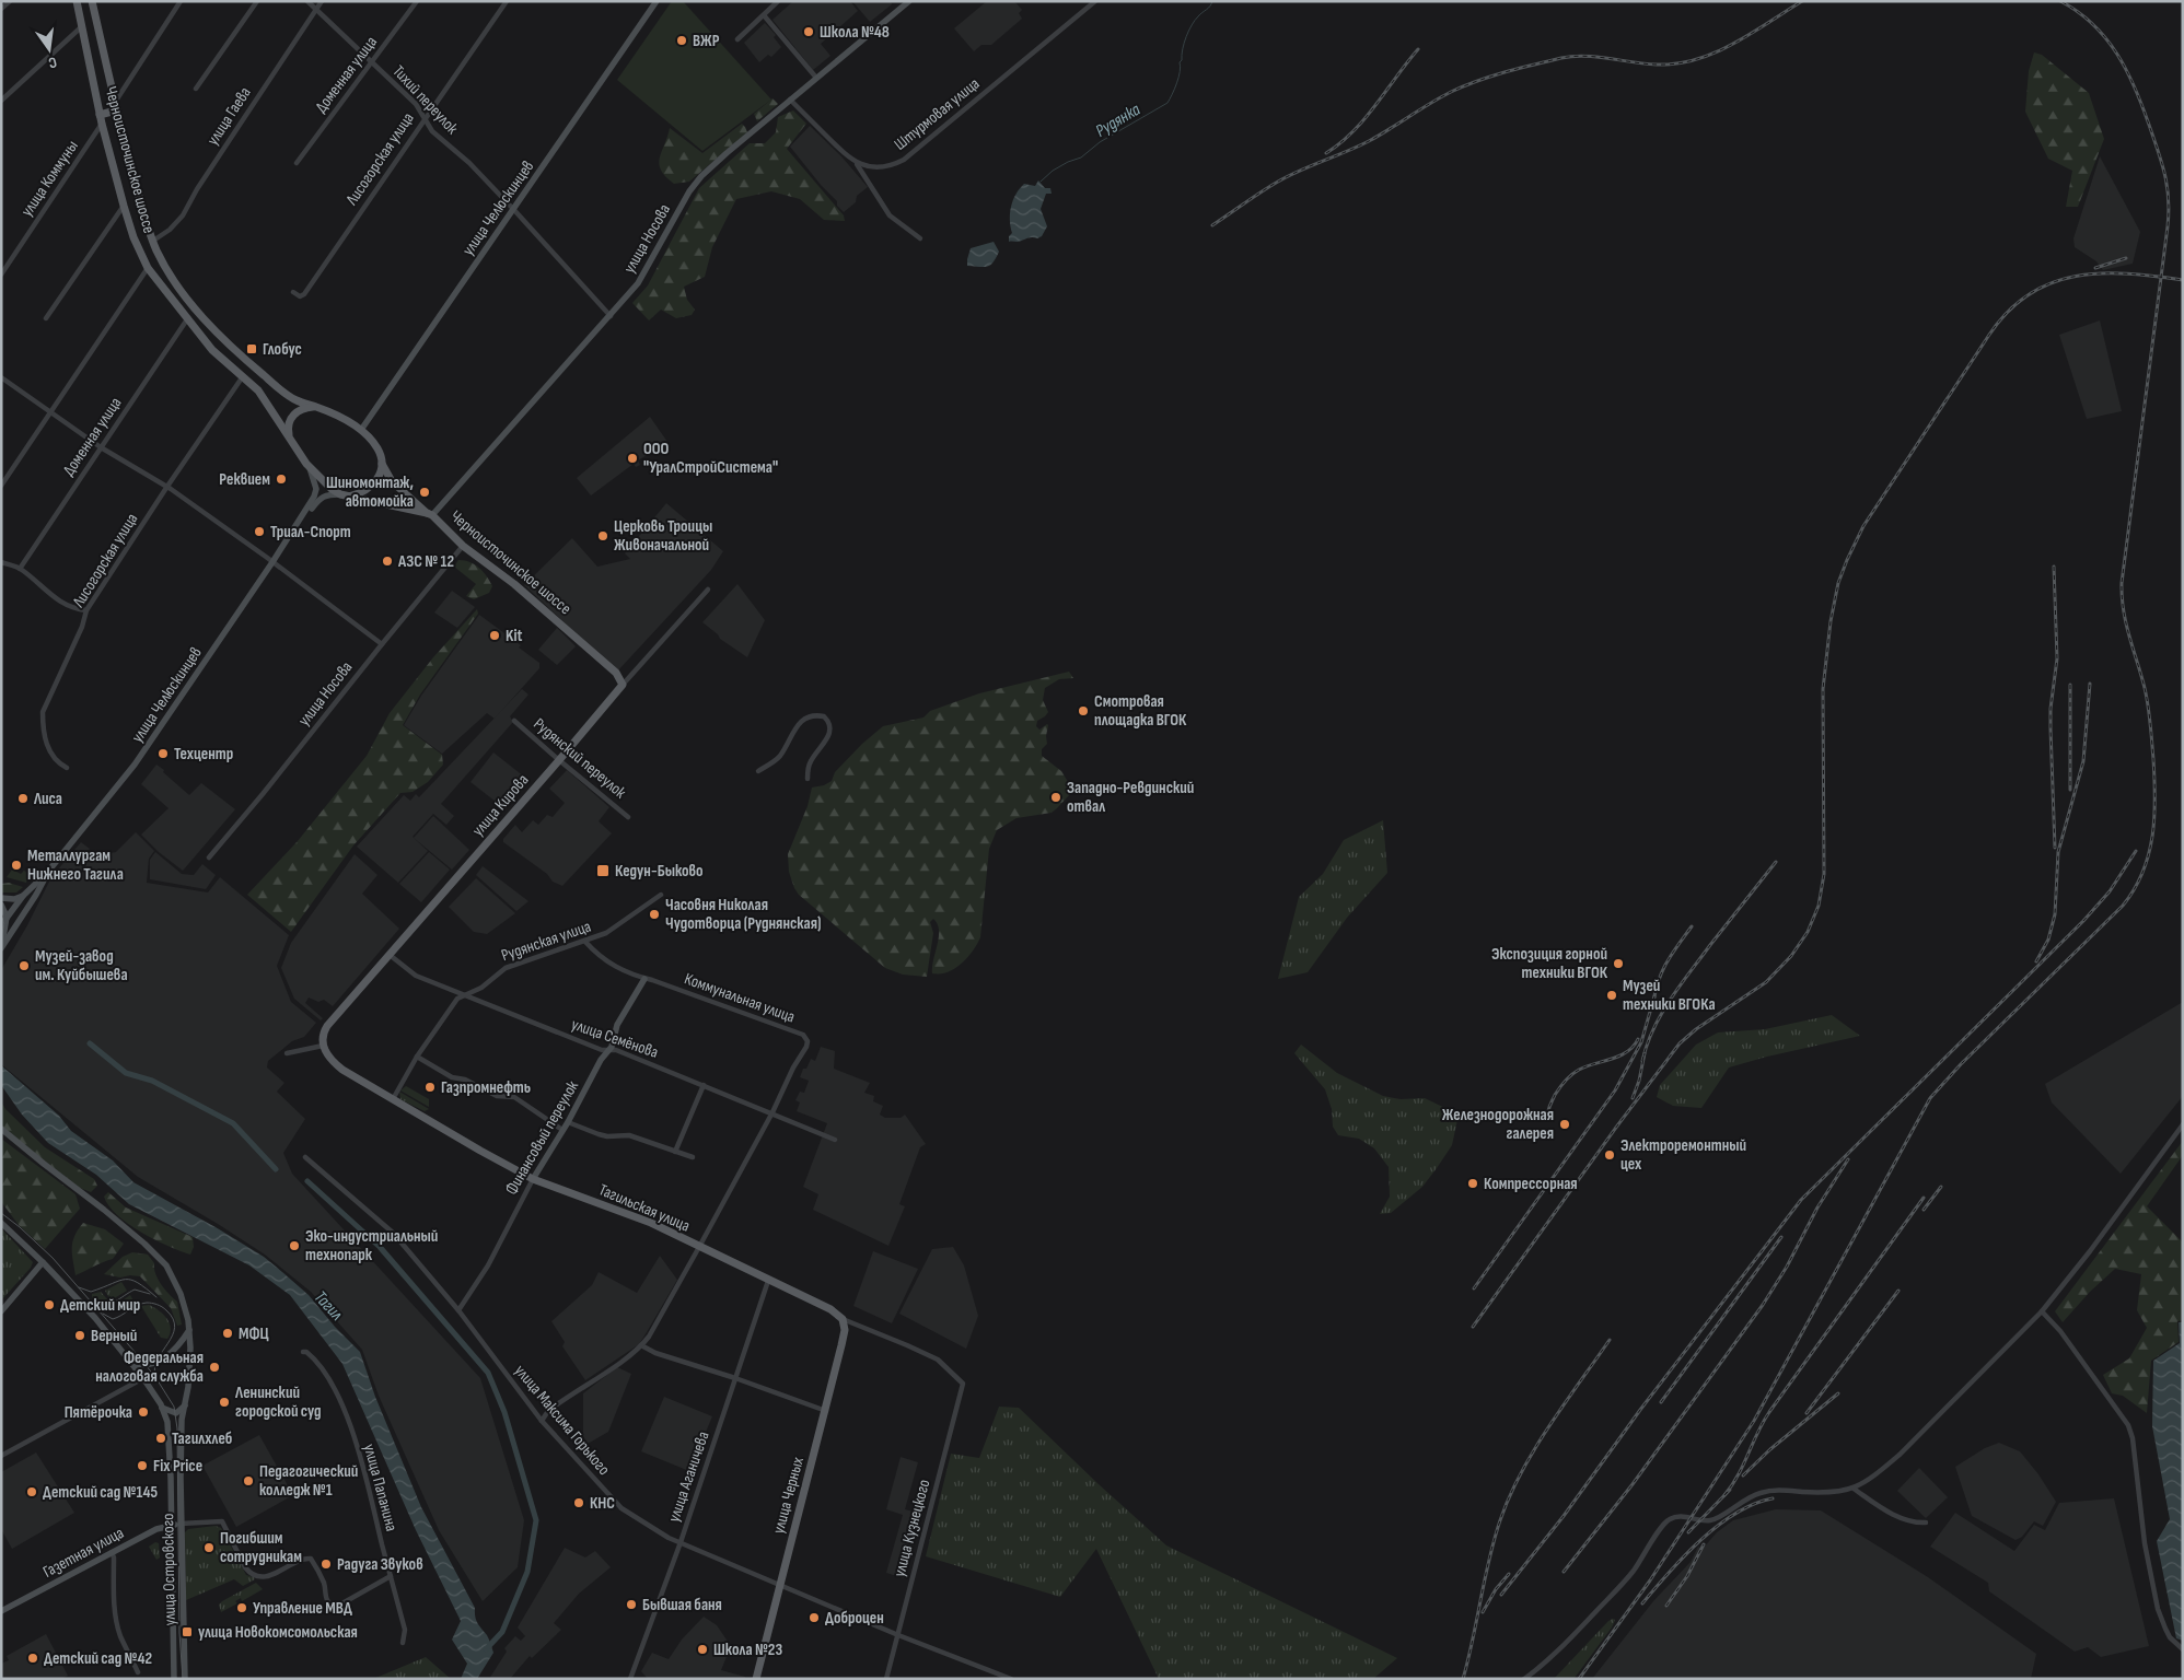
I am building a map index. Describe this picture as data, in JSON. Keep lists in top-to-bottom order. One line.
{"streets":{"main road":["Черноисточинское шоссе","улица Челюскинцев","улица Носова","улица Кирова","Финансовый переулок","Тагильская улица","улица Черных","Газетная улица","улица Островского"],"street":["Доменная улица","Тихий переулок","Штурмовая улица","улица Гаева","Лисогорская улица","улица Коммуны","Рудянский переулок","Рудянская улица","Коммунальная улица","улица Семёнова","улица Максима Горького","улица Аганичева","улица Папанина","улица Кузнецкого"]},"crossings":[["Доменная улица","Тихий переулок"],["Доменная улица","Черноисточинское шоссе"],["Тихий переулок","улица Гаева"],["Тихий переулок","Лисогорская улица"],["Тихий переулок","улица Челюскинцев"],["Тихий переулок","улица Носова"],["улица Гаева","Черноисточинское шоссе"],["Лисогорская улица","Черноисточинское шоссе"],["Черноисточинское шоссе","улица Коммуны"],["Черноисточинское шоссе","улица Челюскинцев"],["Черноисточинское шоссе","улица Носова"],["Черноисточинское шоссе","улица Кирова"],["Рудянский переулок","улица Кирова"],["улица Кирова","улица Семёнова"],["улица Кирова","Тагильская улица"],["Рудянская улица","улица Семёнова"],["Рудянская улица","Тагильская улица"],["Коммунальная улица","улица Семёнова"],["Коммунальная улица","Финансовый переулок"],["улица Семёнова","Финансовый переулок"],["Финансовый переулок","Тагильская улица"],["Финансовый переулок","улица Максима Горького"],["Тагильская улица","улица Аганичева"],["Тагильская улица","улица Черных"],["Тагильская улица","улица Кузнецкого"],["улица Максима Горького","улица Аганичева"],["улица Максима Горького","улица Черных"],["улица Максима Горького","улица Кузнецкого"],["Газетная улица","улица Островского"]],"water":["Рудянка","Тагил"],"places":{"other":["Школа №48","ВЖР","ООО \"УралСтройСистема\"","Реквием","Шиномонтаж, автомойка","Триал-Спорт","Церковь Троицы Живоначальной","АЗС № 12","Kit","Смотровая площадка ВГОК","Техцентр","Западно-Ревдинский отвал","Лиса","Металлургам Нижнего Тагила","Часовня Николая Чудотворца (Руднянская)","Экспозиция горной техники ВГОК","Музей-завод им. Куйбышева","Музей техники ВГОКа","Газпромнефть","Железнодорожная галерея","Электроремонтный цех","Компрессорная","Эко-индустриальный технопарк","Детский мир","МФЦ","Верный","Федеральная налоговая служба","Ленинский городской суд","Пятёрочка","Тагилхлеб","Fix Price","Педагогический колледж №1","Детский сад №145","КНС","Погибшим сотрудникам","Радуга Звуков","Бывшая баня","Управление МВД","Доброцен","Школа №23","Детский сад №42"],"transit":["Глобус","Кедун-Быково","улица Новокомсомольская"]},"north":"bottom"}
